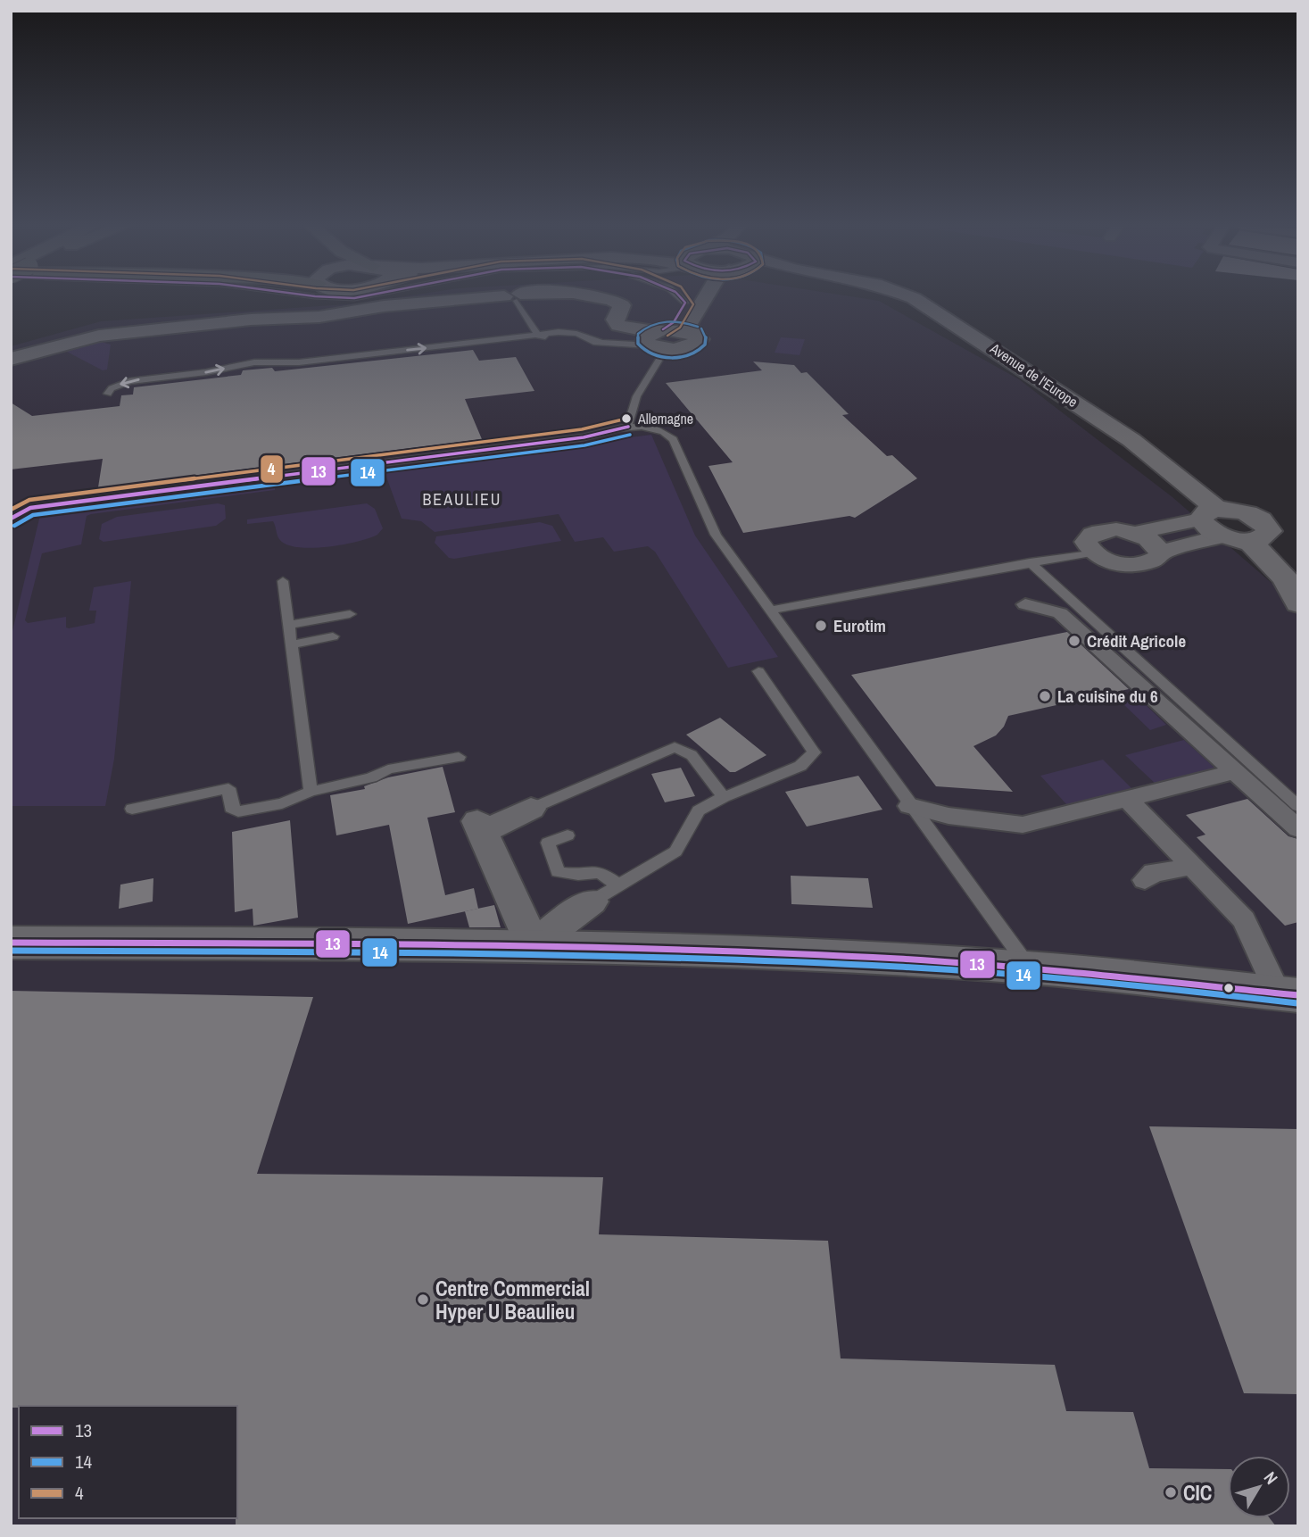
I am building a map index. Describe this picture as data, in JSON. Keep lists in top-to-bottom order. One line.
{"streets":{"street":["Avenue de l'Europe"]},"districts":["BEAULIEU"],"places":["Allemagne","Eurotim","Crédit Agricole","La cuisine du 6","Centre Commercial Hyper U Beaulieu","CIC"],"lines":["transit line 13","transit line 4","transit line 14"],"legend":["13","14","4"],"north":"top right"}
